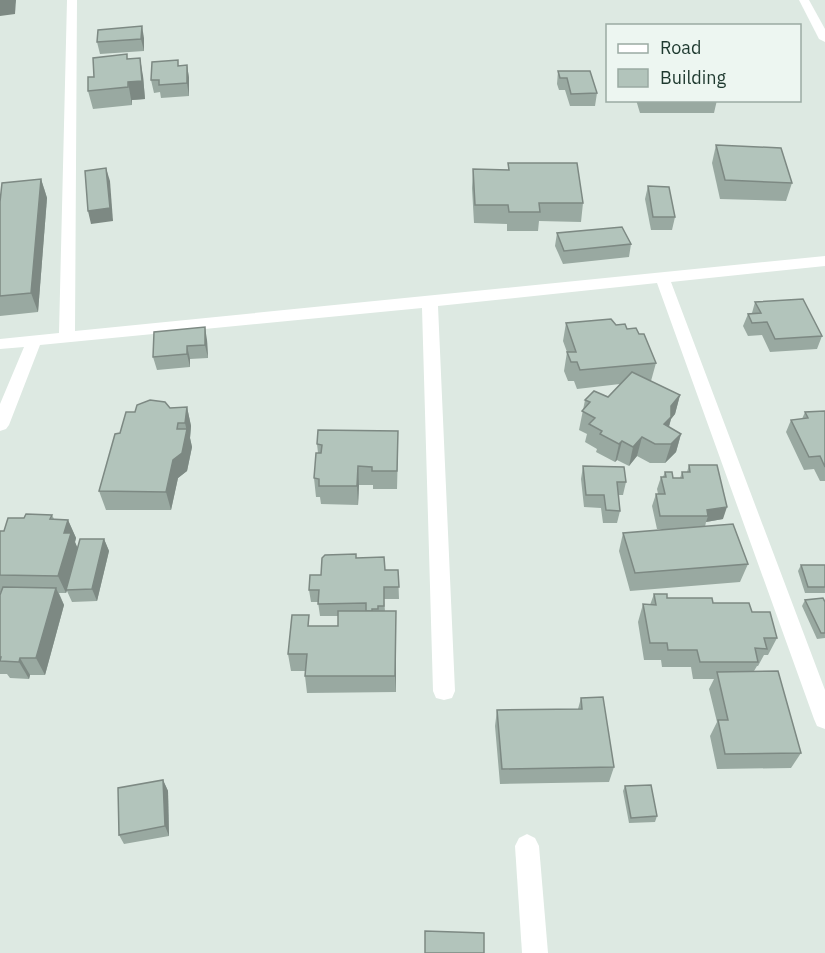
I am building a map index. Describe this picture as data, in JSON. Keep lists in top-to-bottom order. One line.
{"legend":["Road","Building"]}
